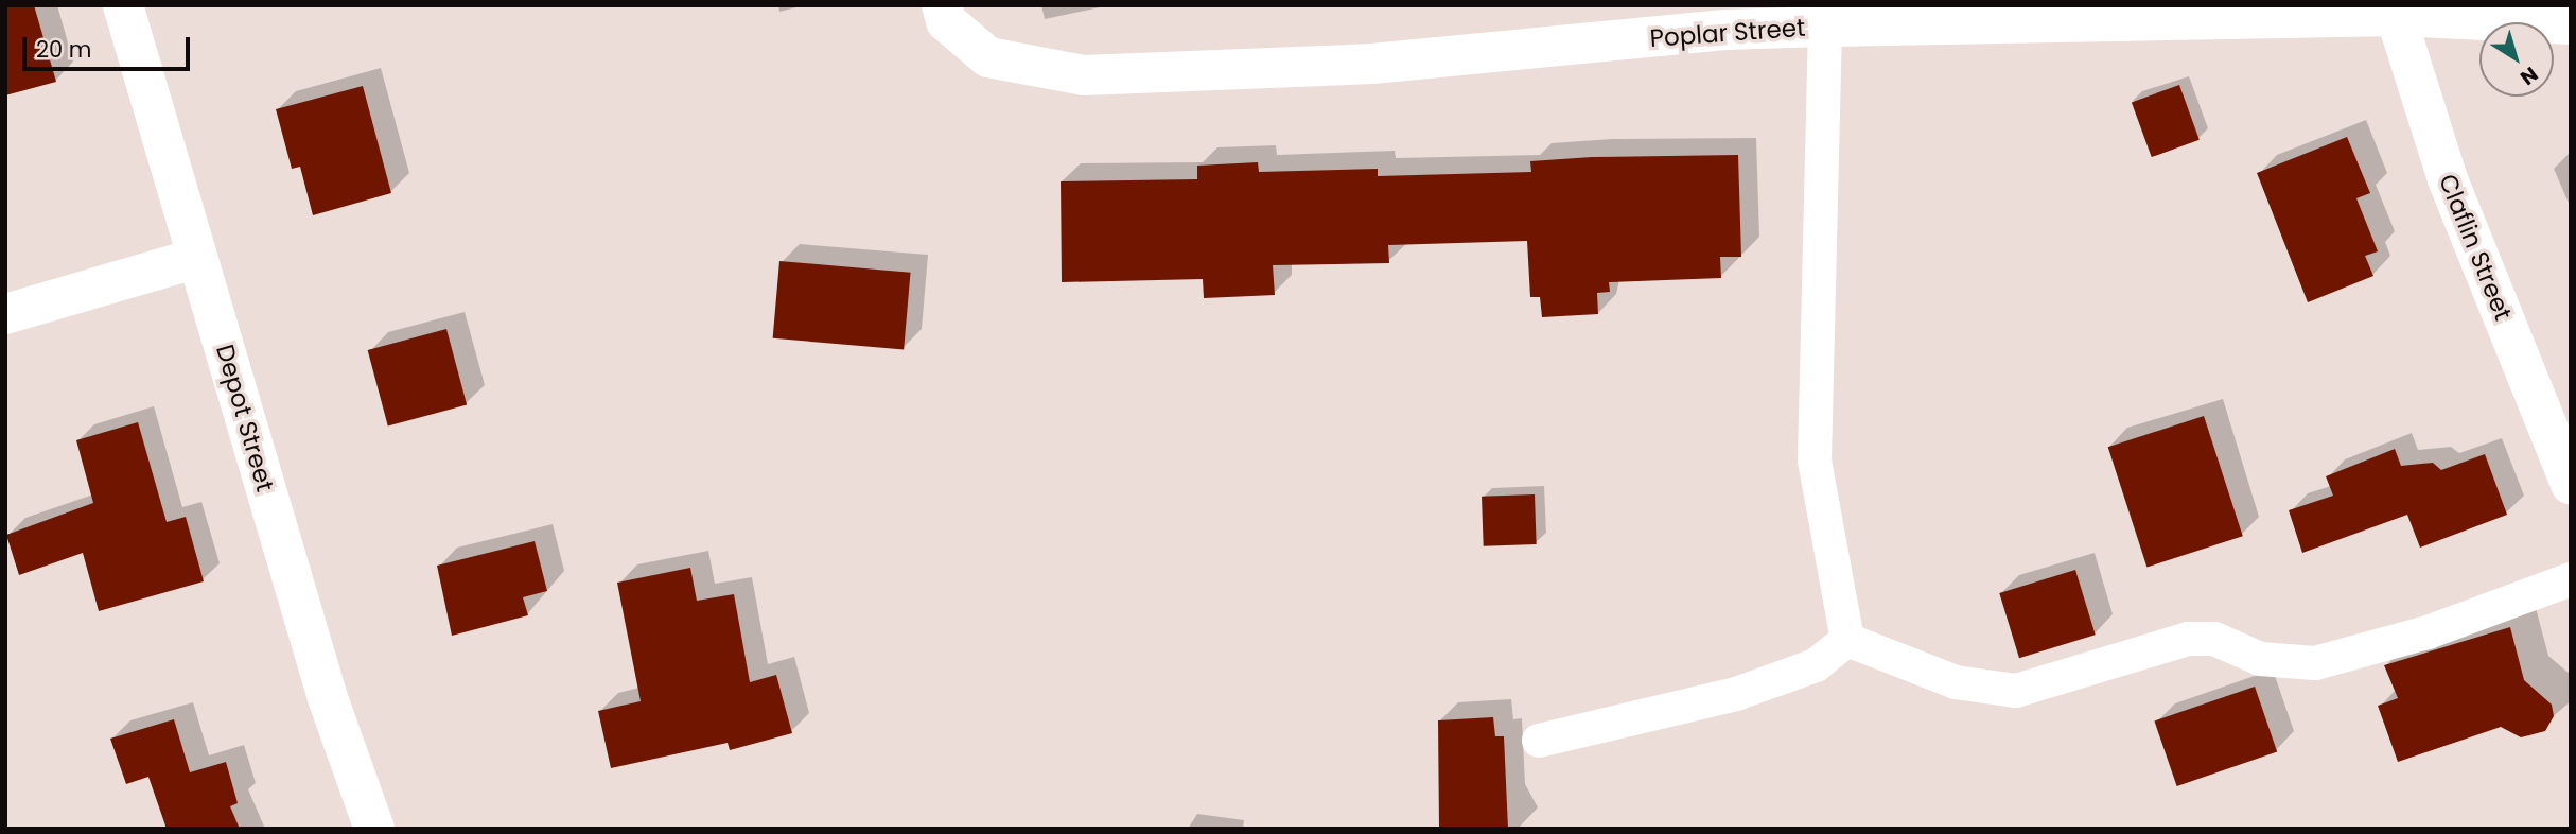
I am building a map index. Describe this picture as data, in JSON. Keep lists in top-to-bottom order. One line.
{"streets":{"street":["Poplar Street","Claflin Street","Depot Street"]},"crossings":[["Poplar Street","Claflin Street"]],"scale_bar":"20 m","north":"bottom right"}
